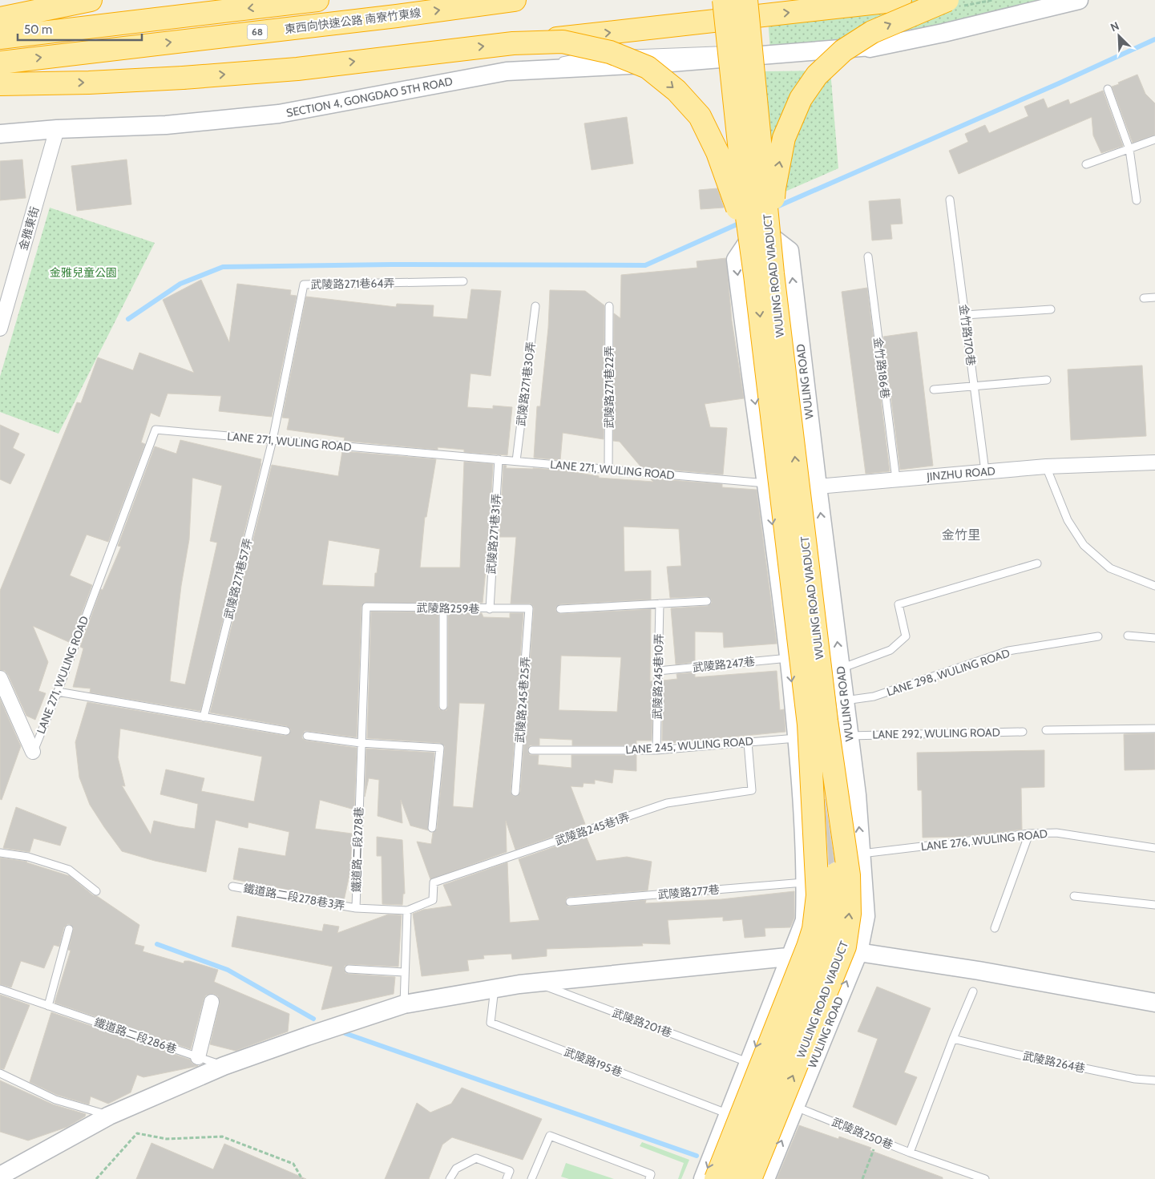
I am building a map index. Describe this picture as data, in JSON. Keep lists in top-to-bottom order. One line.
{"streets":{"highway":["東西向快速公路 南寮竹東線","68","WULING ROAD VIADUCT"],"street":["SECTION 4, GONGDAO 5TH ROAD","金雅東街","WULING ROAD","JINZHU ROAD"],"lane":["武陵路271巷64弄","金竹路170巷","金竹路186巷","武陵路271巷30弄","武陵路271巷22弄","LANE 271, WULING ROAD","武陵路271巷31弄","武陵路271巷57弄","武陵路259巷","武陵路247巷","LANE 298, WULING ROAD","武陵路245巷10弄","武陵路245巷25弄","LANE 292, WULING ROAD","LANE 245, WULING ROAD","武陵路245巷1弄","LANE 276, WULING ROAD","鐵道路二段278巷","武陵路277巷","鐵道路二段278巷3弄","武陵路201巷","鐵道路二段286巷","武陵路195巷","武陵路264巷","武陵路250巷"]},"crossings":[["SECTION 4, GONGDAO 5TH ROAD","金雅東街"],["WULING ROAD VIADUCT","LANE 245, WULING ROAD"],["武陵路271巷64弄","LANE 271, WULING ROAD"],["武陵路271巷64弄","武陵路271巷57弄"],["金竹路170巷","JINZHU ROAD"],["金竹路186巷","JINZHU ROAD"],["WULING ROAD","JINZHU ROAD"],["WULING ROAD","LANE 298, WULING ROAD"],["WULING ROAD","LANE 292, WULING ROAD"],["WULING ROAD","LANE 276, WULING ROAD"],["WULING ROAD","武陵路250巷"],["武陵路271巷30弄","LANE 271, WULING ROAD"],["武陵路271巷22弄","LANE 271, WULING ROAD"],["LANE 271, WULING ROAD","JINZHU ROAD"],["LANE 271, WULING ROAD","武陵路271巷31弄"],["LANE 271, WULING ROAD","武陵路271巷57弄"],["武陵路271巷31弄","武陵路259巷"],["武陵路259巷","武陵路245巷25弄"],["武陵路259巷","鐵道路二段278巷"],["武陵路247巷","武陵路245巷10弄"],["武陵路245巷10弄","LANE 245, WULING ROAD"],["LANE 245, WULING ROAD","武陵路245巷1弄"],["武陵路245巷1弄","鐵道路二段278巷"],["鐵道路二段278巷","鐵道路二段278巷3弄"]],"districts":["金竹里"],"parks":["金雅兒童公園"],"scale_bar":"50 m","north":"top left"}
